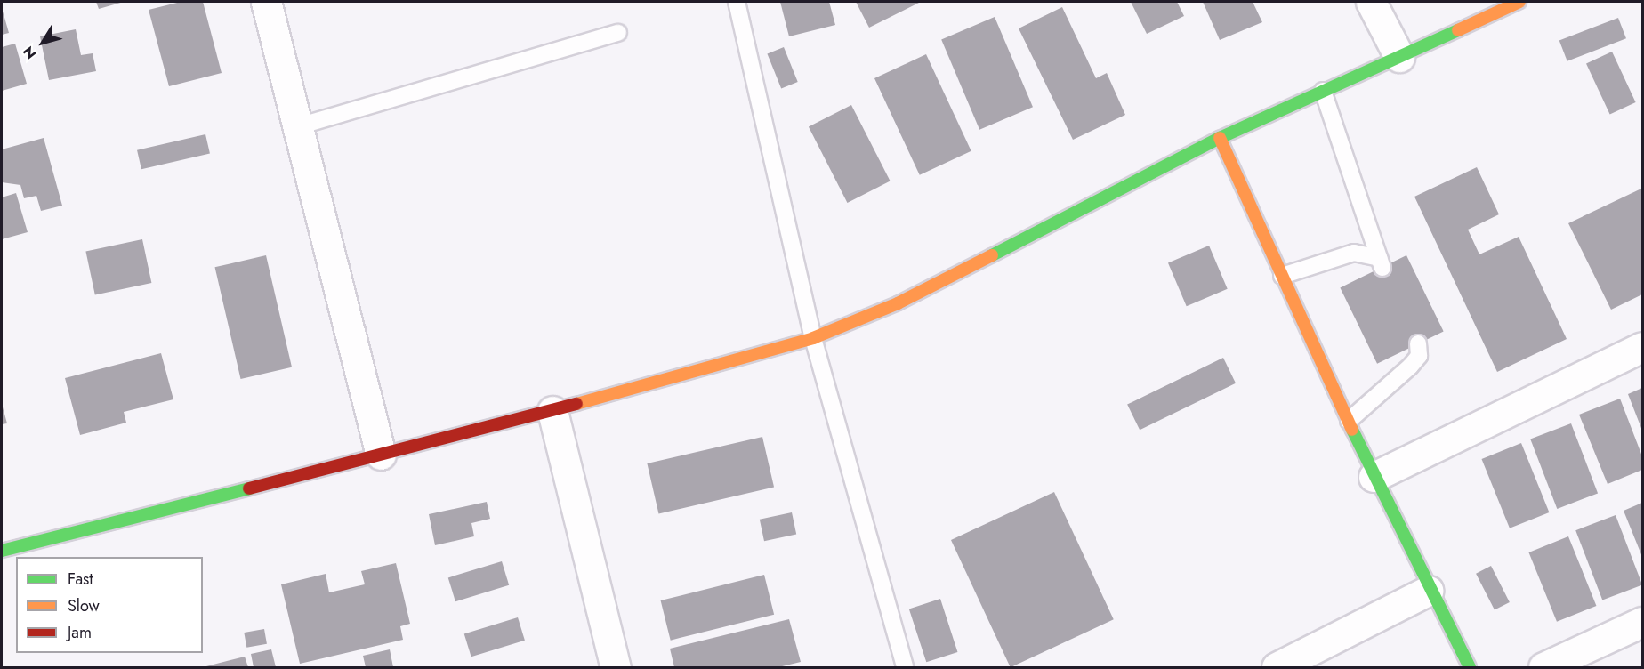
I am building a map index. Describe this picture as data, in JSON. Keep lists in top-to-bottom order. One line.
{"legend":["Fast","Slow","Jam"],"north":"bottom left"}
